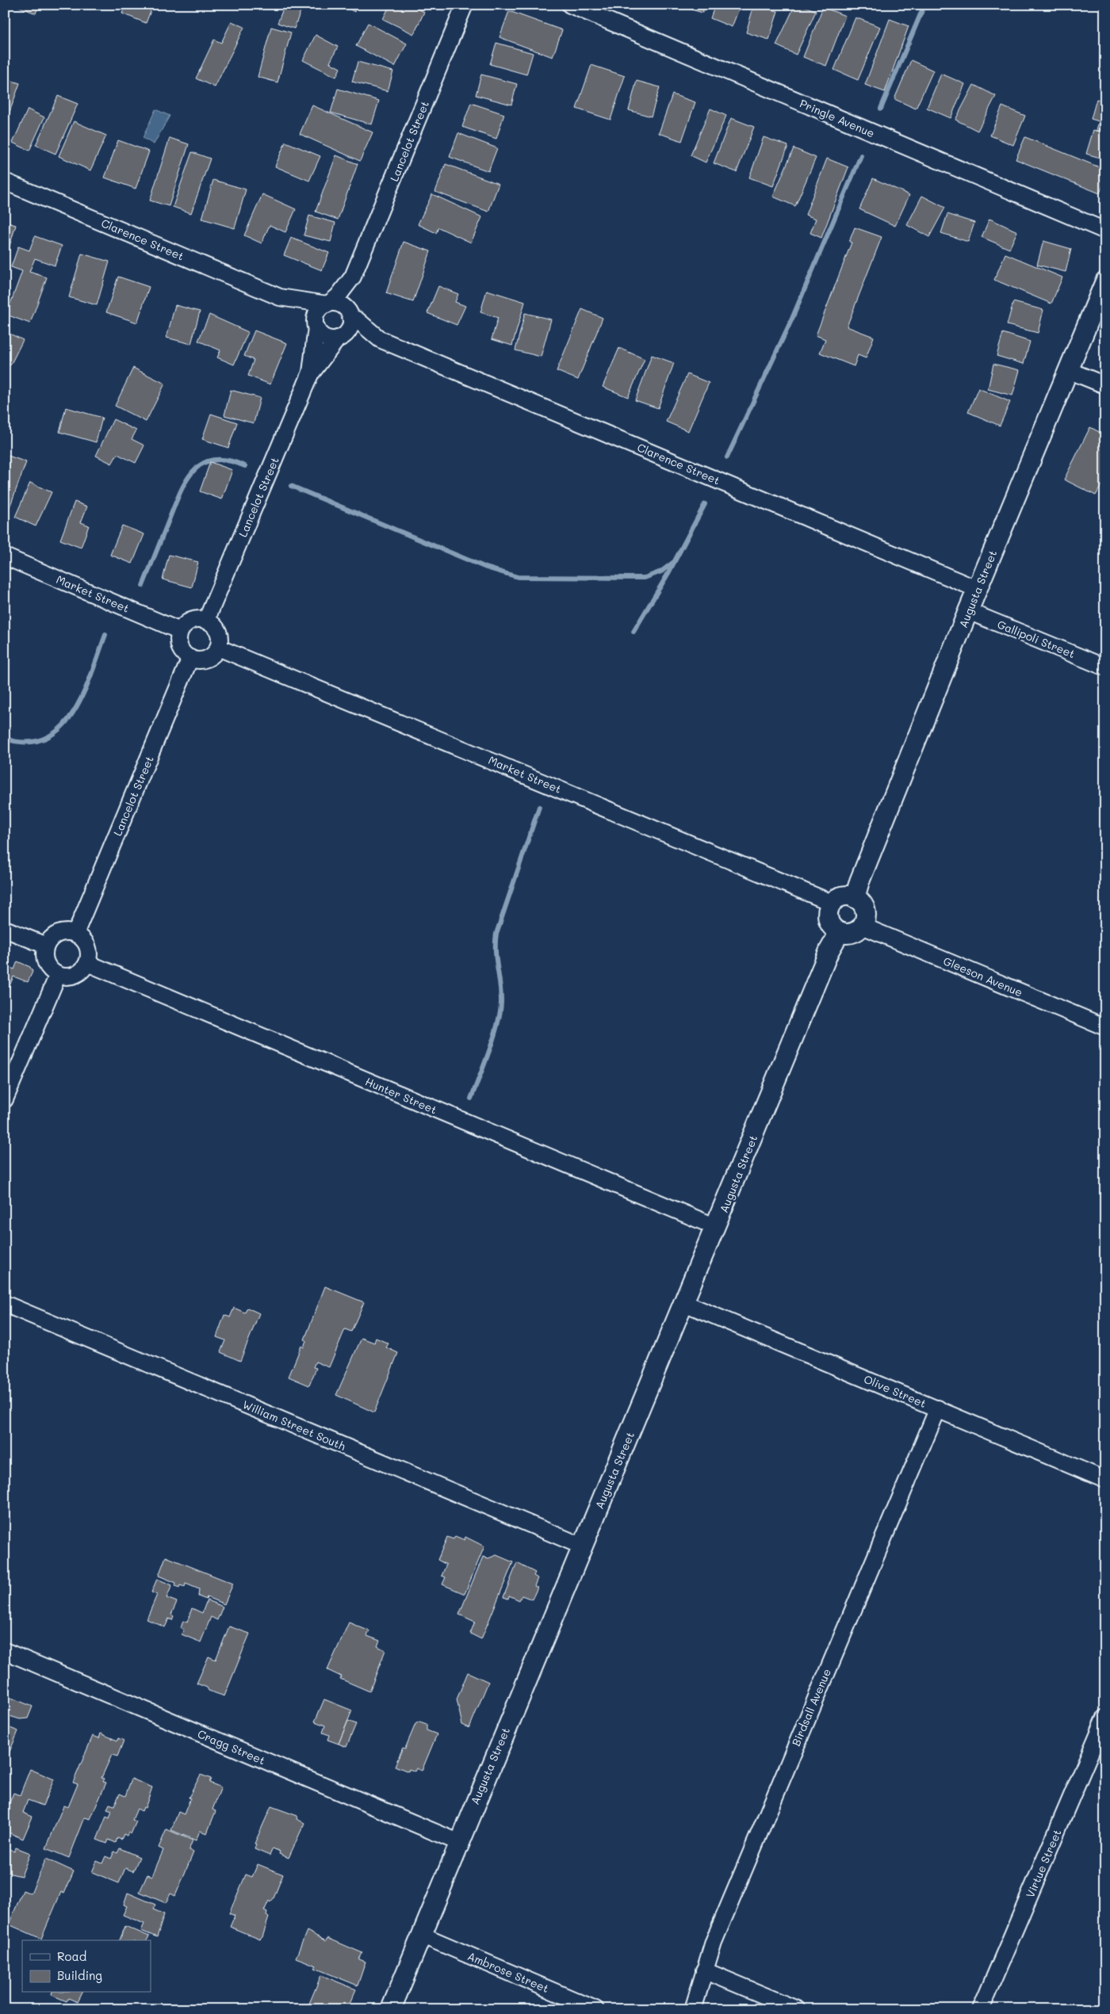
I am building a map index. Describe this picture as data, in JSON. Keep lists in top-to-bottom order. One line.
{"streets":{"street":["Pringle Avenue","Lancelot Street","Clarence Street","Augusta Street","Market Street","Gallipoli Street","Gleeson Avenue","Hunter Street","Olive Street","William Street South","Birdsall Avenue","Cragg Street","Virtue Street","Ambrose Street"]},"crossings":[["Lancelot Street","Clarence Street"],["Lancelot Street","Market Street"],["Lancelot Street","Hunter Street"],["Clarence Street","Augusta Street"],["Augusta Street","Market Street"],["Augusta Street","Gallipoli Street"],["Augusta Street","Gleeson Avenue"],["Augusta Street","Hunter Street"],["Augusta Street","Olive Street"],["Augusta Street","William Street South"],["Augusta Street","Cragg Street"],["Augusta Street","Ambrose Street"],["Market Street","Gleeson Avenue"],["Olive Street","Birdsall Avenue"]],"legend":["Road","Building"]}
